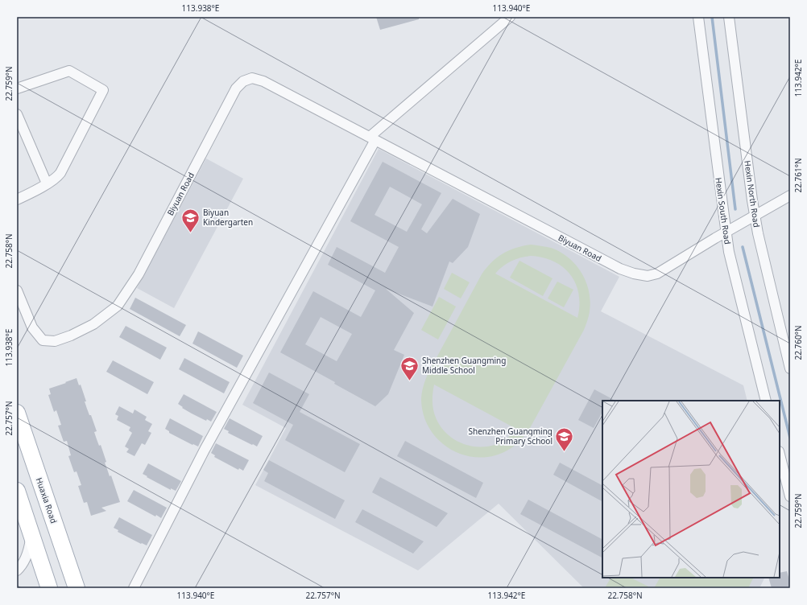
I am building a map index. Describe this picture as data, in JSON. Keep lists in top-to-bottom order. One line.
{"streets":{"main road":["Huaxia Road"],"street":["Biyuan Road","Hexin North Road","Hexin South Road"]},"crossings":[["Biyuan Road","Hexin North Road"],["Biyuan Road","Hexin South Road"]],"places":{"school or university":["Biyuan Kindergarten","Shenzhen Guangming Middle School","Shenzhen Guangming Primary School"]},"coordinates":["113.938°E","113.940°E","113.942°E","22.759°N","22.761°N","22.758°N","22.760°N","22.757°N"]}
